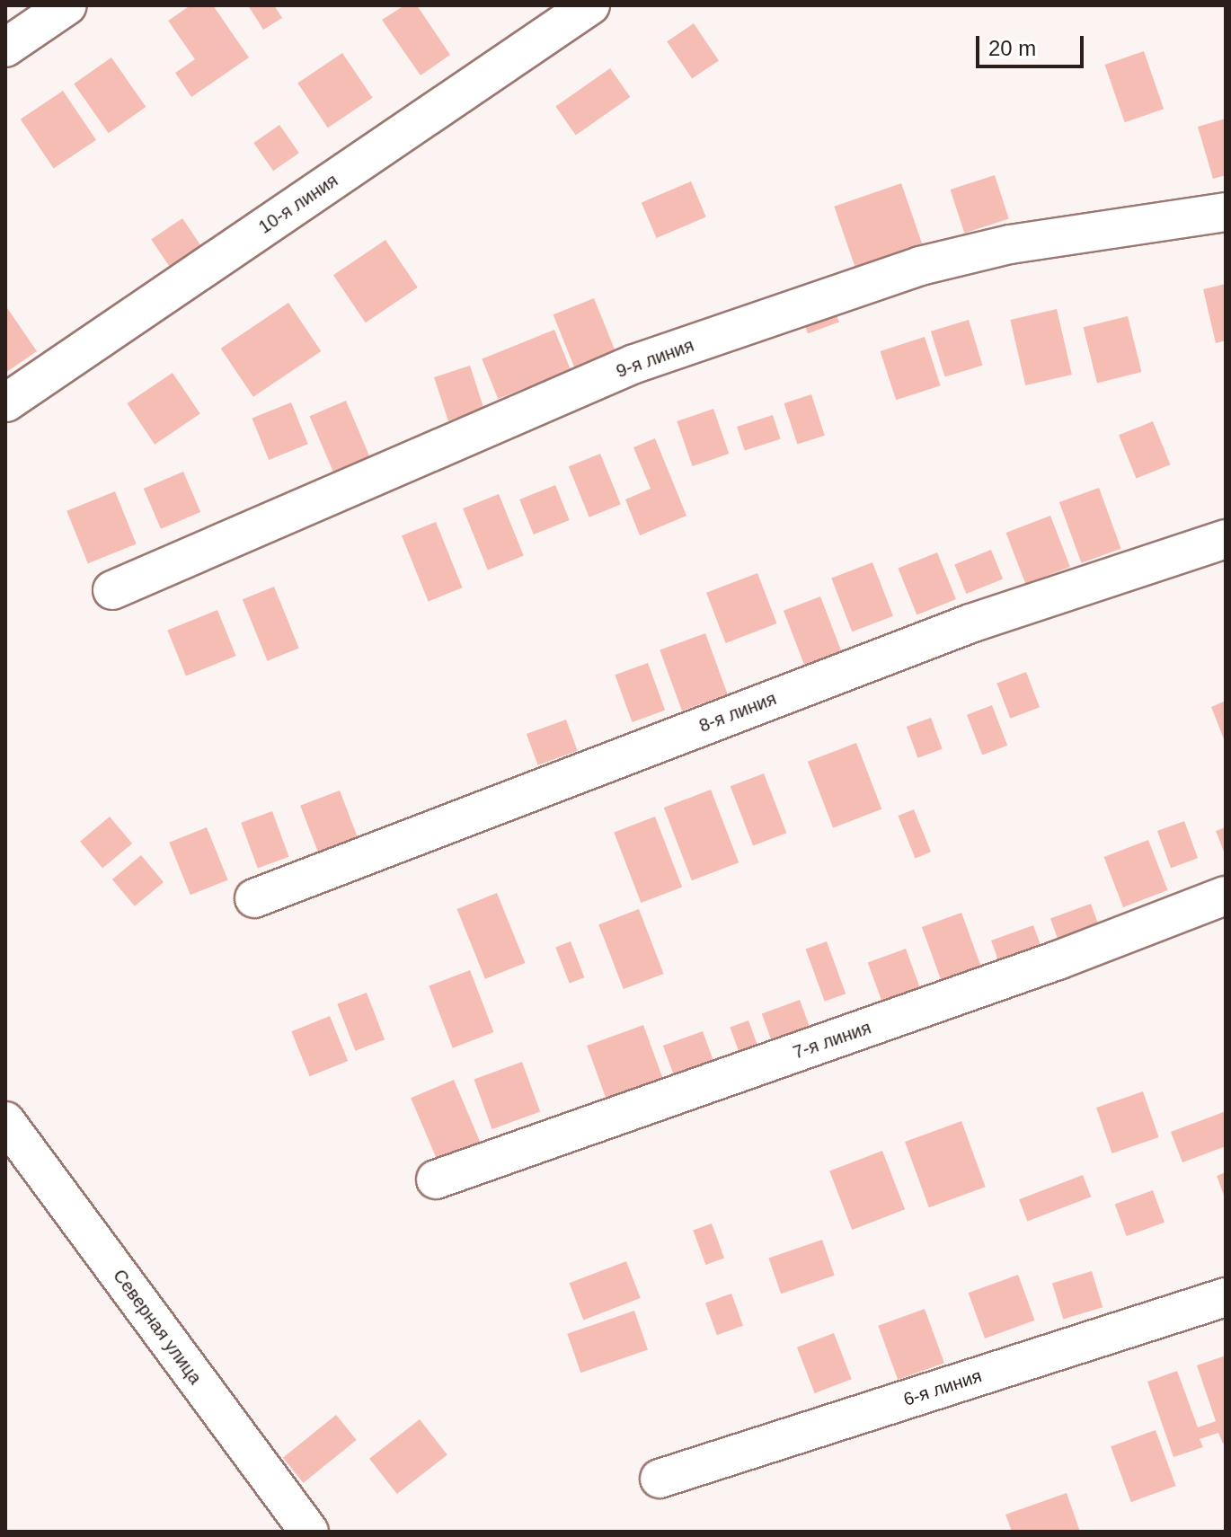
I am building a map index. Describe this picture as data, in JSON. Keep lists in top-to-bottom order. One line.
{"streets":{"street":["10-я линия","9-я линия","8-я линия","7-я линия","Северная улица","6-я линия"]},"scale_bar":"20 m"}
